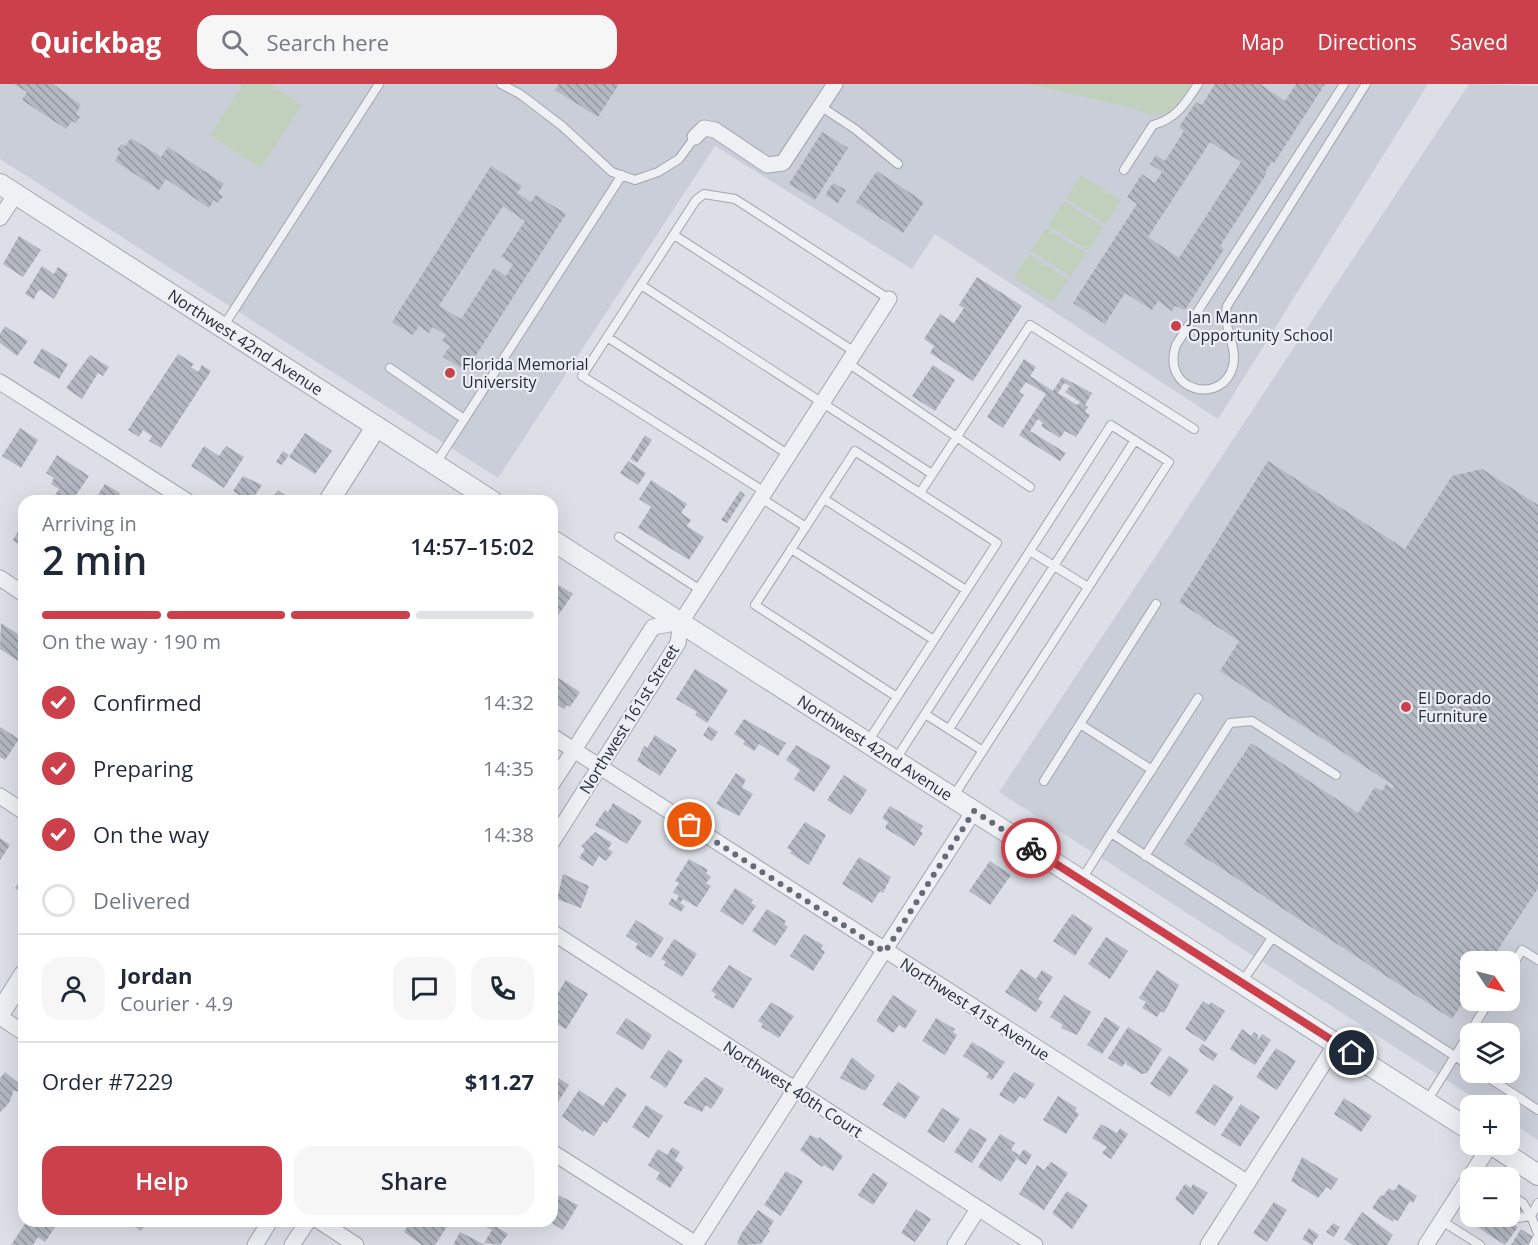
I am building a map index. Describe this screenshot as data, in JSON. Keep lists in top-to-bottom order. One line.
{"streets":{"street":["Northwest 42nd Avenue","Northwest 161st Street","Northwest 41st Avenue","Northwest 40th Court"]},"crossings":[["Northwest 42nd Avenue","Northwest 161st Street"],["Northwest 161st Street","Northwest 41st Avenue"]],"places":["Jan Mann Opportunity School","Florida Memorial University","El Dorado Furniture"],"north":"bottom right","page":{"header":"Quickbag","search":"Search here","nav":["Map","Directions","Saved"],"heading":["2 min","Arriving in","14:57–15:02"],"panel":["Jordan","Courier · 4.9","Order #7229","$11.27"],"bar":"On the way · 190 m","list":[["Confirmed","14:32"],["Preparing","14:35"],["On the way","14:38"],"Delivered"],"map_buttons":["+","−"],"buttons":["Help","Share"]}}
